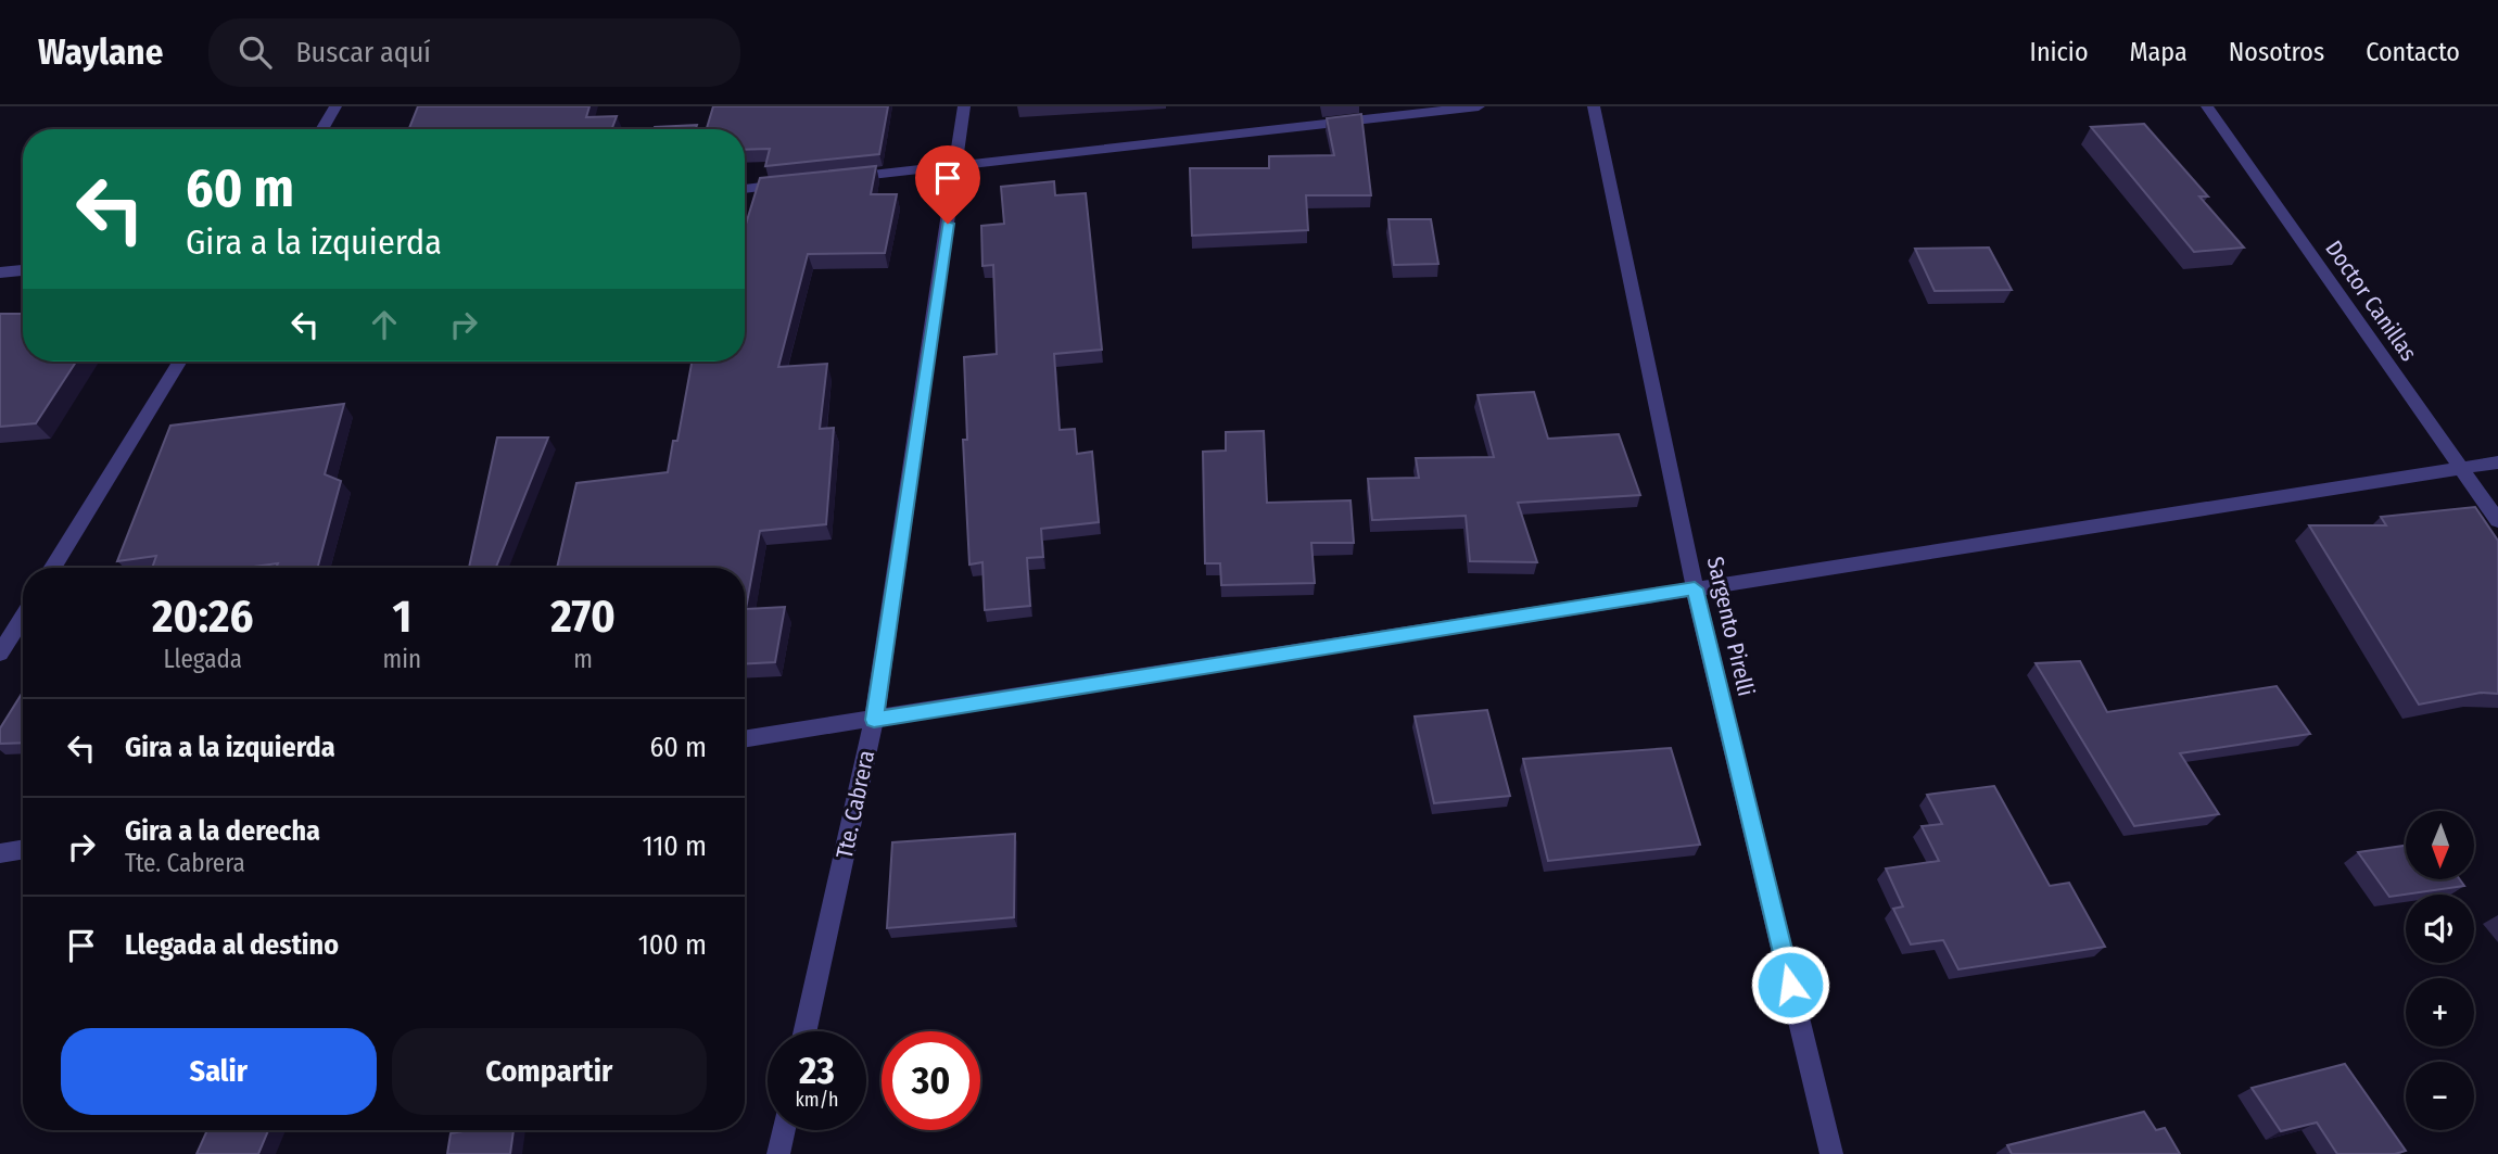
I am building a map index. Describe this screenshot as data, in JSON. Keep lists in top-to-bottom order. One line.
{"streets":{"street":["Doctor Canillas","Sargento Pirelli","Tte. Cabrera"]},"north":"bottom","page":{"header":"Waylane","search":"Buscar aquí","nav":["Inicio","Mapa","Nosotros","Contacto"],"turn":["60 m","Gira a la izquierda"],"eta":["20:26","Llegada","1","min","270","m"],"list":[{"name":"Gira a la izquierda","value":"60 m"},{"name":"Gira a la derecha","note":"Tte. Cabrera","value":"110 m"},{"name":"Llegada al destino","value":"100 m"}],"map_buttons":["+","−"],"buttons":["Salir","Compartir"],"speed":"23 km/h","limit":"30"}}
